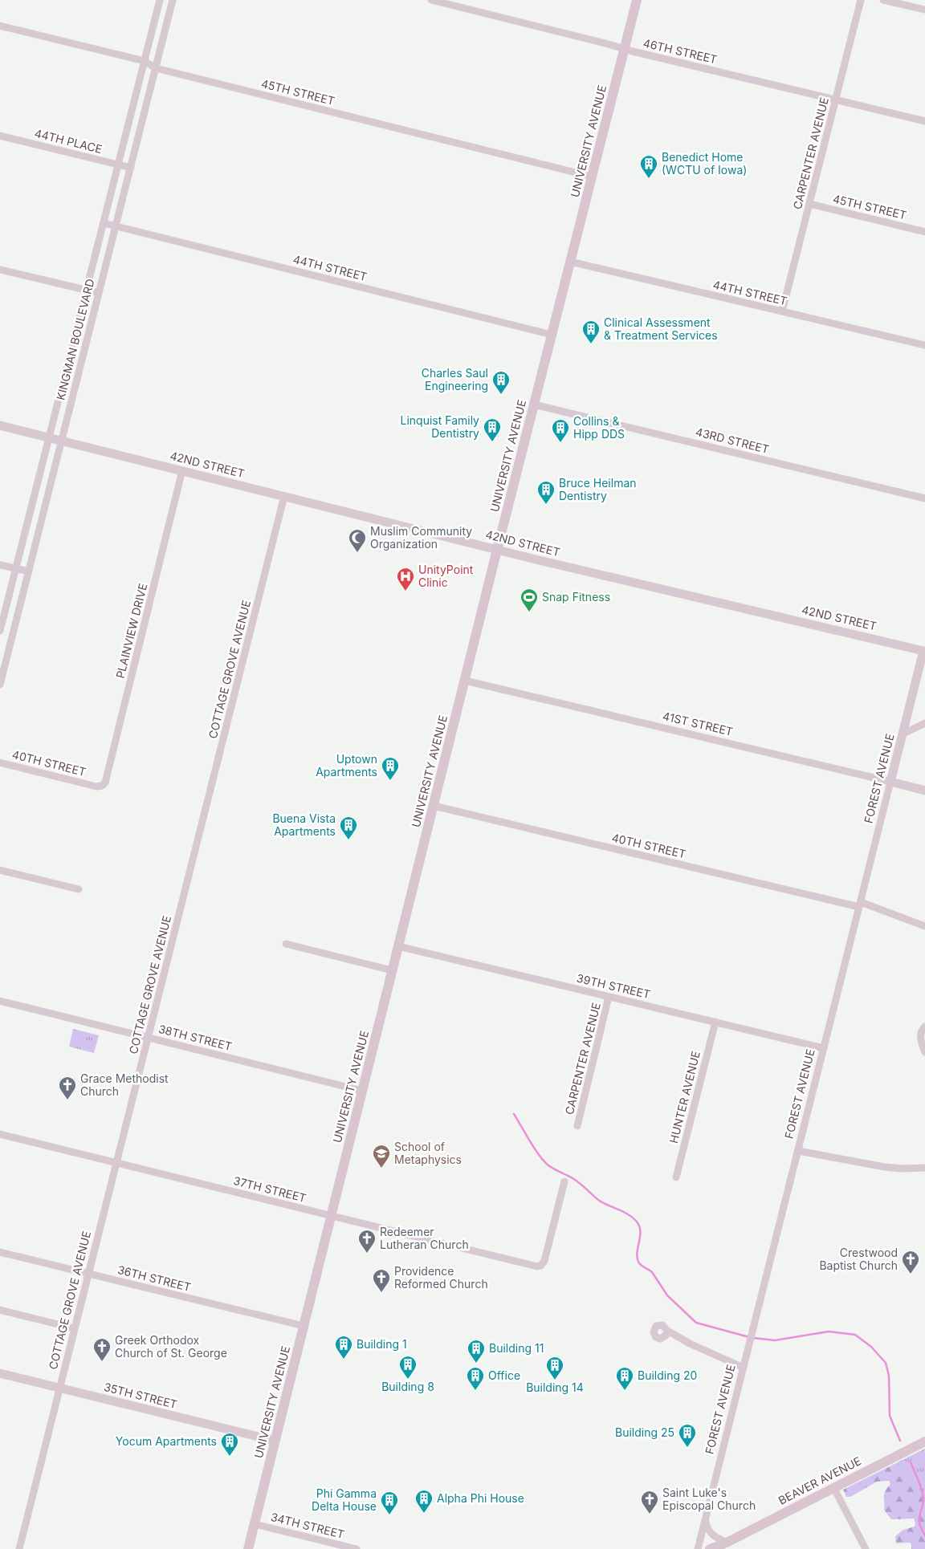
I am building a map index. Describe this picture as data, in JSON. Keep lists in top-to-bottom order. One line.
{"streets":{"main road":["UNIVERSITY AVENUE","BEAVER AVENUE"],"street":["46TH STREET","45TH STREET","44TH PLACE","CARPENTER AVENUE","44TH STREET","KINGMAN BOULEVARD","43RD STREET","42ND STREET","PLAINVIEW DRIVE","COTTAGE GROVE AVENUE","41ST STREET","40TH STREET","FOREST AVENUE","39TH STREET","38TH STREET","HUNTER AVENUE","37TH STREET","36TH STREET","35TH STREET","34TH STREET"]},"crossings":[["46TH STREET","UNIVERSITY AVENUE"],["46TH STREET","CARPENTER AVENUE"],["45TH STREET","UNIVERSITY AVENUE"],["45TH STREET","CARPENTER AVENUE"],["45TH STREET","KINGMAN BOULEVARD"],["44TH PLACE","KINGMAN BOULEVARD"],["UNIVERSITY AVENUE","44TH STREET"],["UNIVERSITY AVENUE","43RD STREET"],["UNIVERSITY AVENUE","42ND STREET"],["UNIVERSITY AVENUE","41ST STREET"],["UNIVERSITY AVENUE","40TH STREET"],["UNIVERSITY AVENUE","39TH STREET"],["UNIVERSITY AVENUE","38TH STREET"],["UNIVERSITY AVENUE","37TH STREET"],["UNIVERSITY AVENUE","36TH STREET"],["UNIVERSITY AVENUE","35TH STREET"],["UNIVERSITY AVENUE","34TH STREET"],["CARPENTER AVENUE","44TH STREET"],["CARPENTER AVENUE","39TH STREET"],["44TH STREET","KINGMAN BOULEVARD"],["KINGMAN BOULEVARD","42ND STREET"],["42ND STREET","PLAINVIEW DRIVE"],["42ND STREET","COTTAGE GROVE AVENUE"],["42ND STREET","FOREST AVENUE"],["PLAINVIEW DRIVE","40TH STREET"],["COTTAGE GROVE AVENUE","38TH STREET"],["COTTAGE GROVE AVENUE","37TH STREET"],["COTTAGE GROVE AVENUE","36TH STREET"],["COTTAGE GROVE AVENUE","35TH STREET"],["41ST STREET","FOREST AVENUE"],["40TH STREET","FOREST AVENUE"],["FOREST AVENUE","39TH STREET"],["39TH STREET","HUNTER AVENUE"]],"places":{"building":["Benedict Home (WCTU of Iowa)","Clinical Assessment & Treatment Services","Charles Saul Engineering","Linquist Family Dentistry","Collins & Hipp DDS","Bruce Heilman Dentistry","Uptown Apartments","Buena Vista Apartments","Building 1","Building 11","Building 8","Building 14","Office","Building 20","Building 25","Yocum Apartments","Alpha Phi House","Phi Gamma Delta House"],"mosque":["Muslim Community Organization"],"hospital":["UnityPoint Clinic"],"sports":["Snap Fitness"],"church":["Grace Methodist Church","Redeemer Lutheran Church","Crestwood Baptist Church","Providence Reformed Church","Greek Orthodox Church of St. George","Saint Luke's Episcopal Church"],"school or university":["School of Metaphysics"]}}
